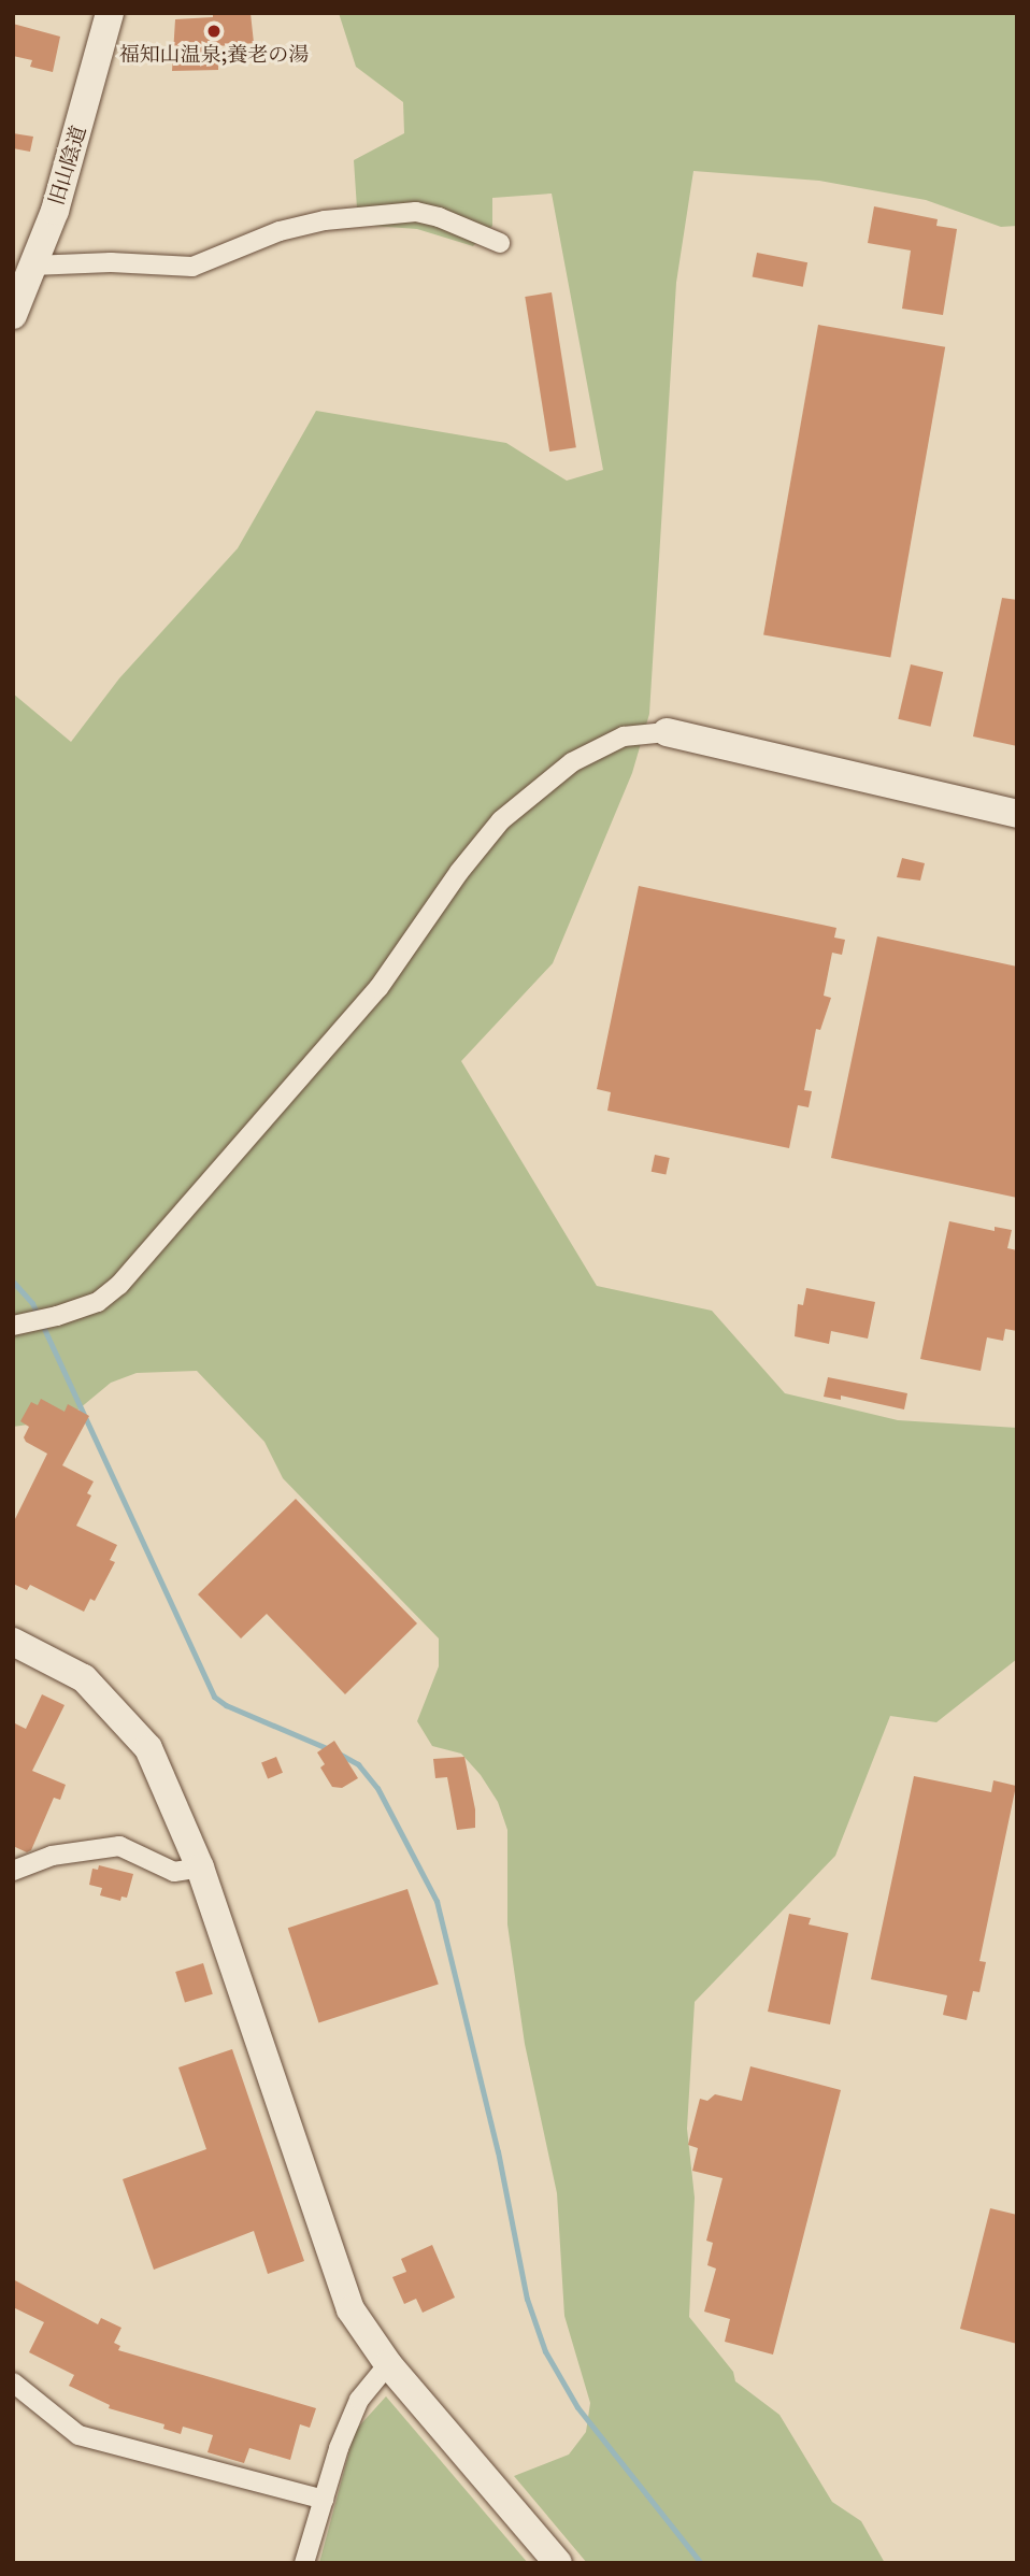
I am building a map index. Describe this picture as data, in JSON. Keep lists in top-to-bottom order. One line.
{"streets":{"street":["旧山陰道"]},"places":["福知山温泉;養老の湯"]}
